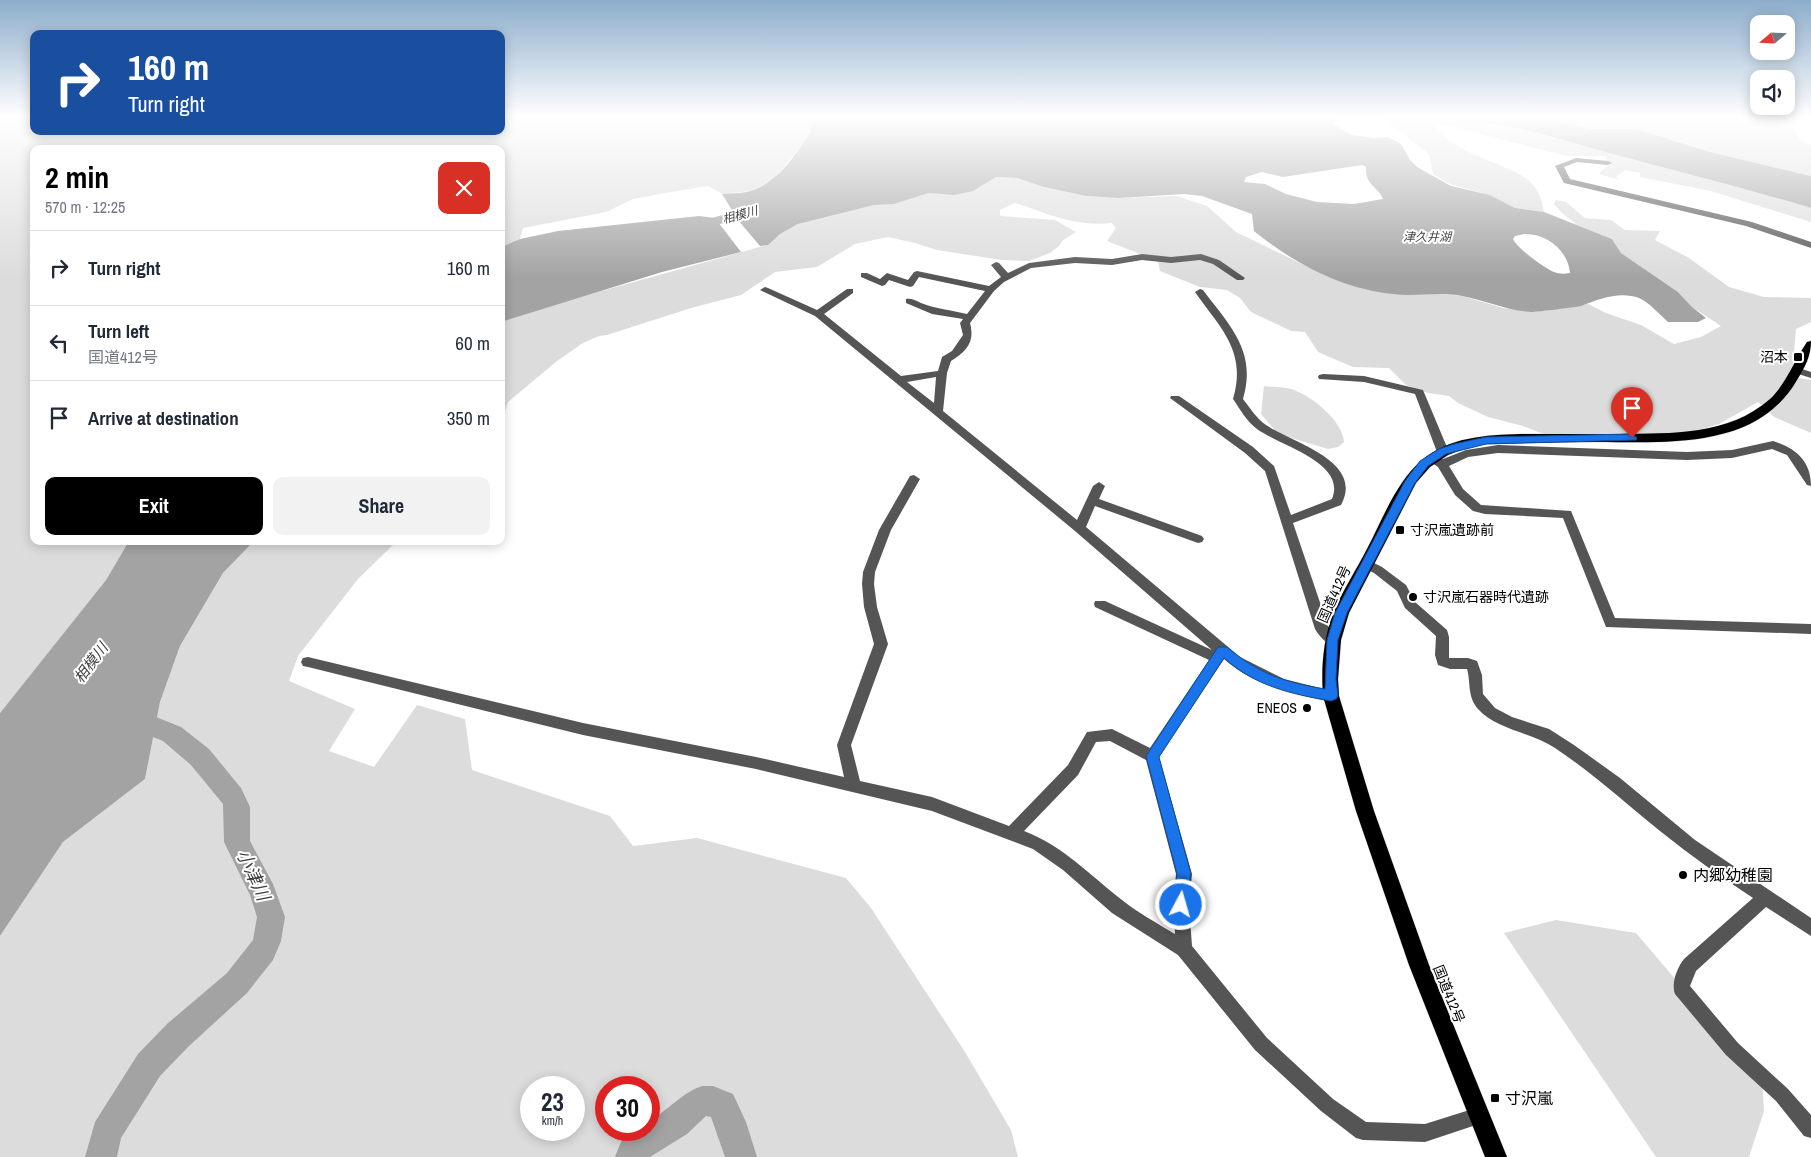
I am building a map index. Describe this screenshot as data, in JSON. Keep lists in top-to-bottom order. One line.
{"streets":{"highway":["国道412号"]},"water":["相模川","津久井湖","小津川"],"places":{"transit":["沼本","寸沢嵐遺跡前","寸沢嵐"],"other":["寸沢嵐石器時代遺跡","ENEOS","内郷幼稚園"]},"north":"left","page":{"turn":["160 m","Turn right"],"heading":["2 min","570 m · 12:25"],"list":[{"name":"Turn right","value":"160 m"},{"name":"Turn left","note":"国道412号","value":"60 m"},{"name":"Arrive at destination","value":"350 m"}],"buttons":["Exit","Share"],"speed":"23 km/h","limit":"30"}}
